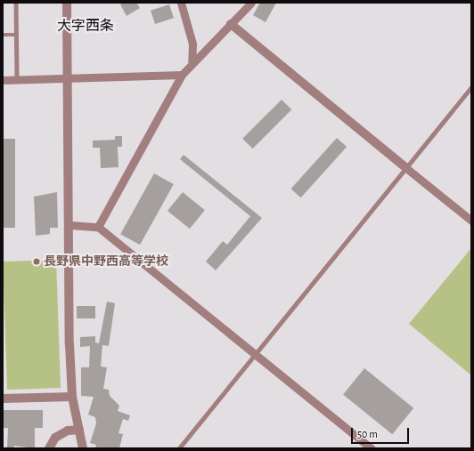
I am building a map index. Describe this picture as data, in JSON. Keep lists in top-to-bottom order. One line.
{"districts":["大字西条"],"places":["長野県中野西高等学校"],"scale_bar":"50 m"}
